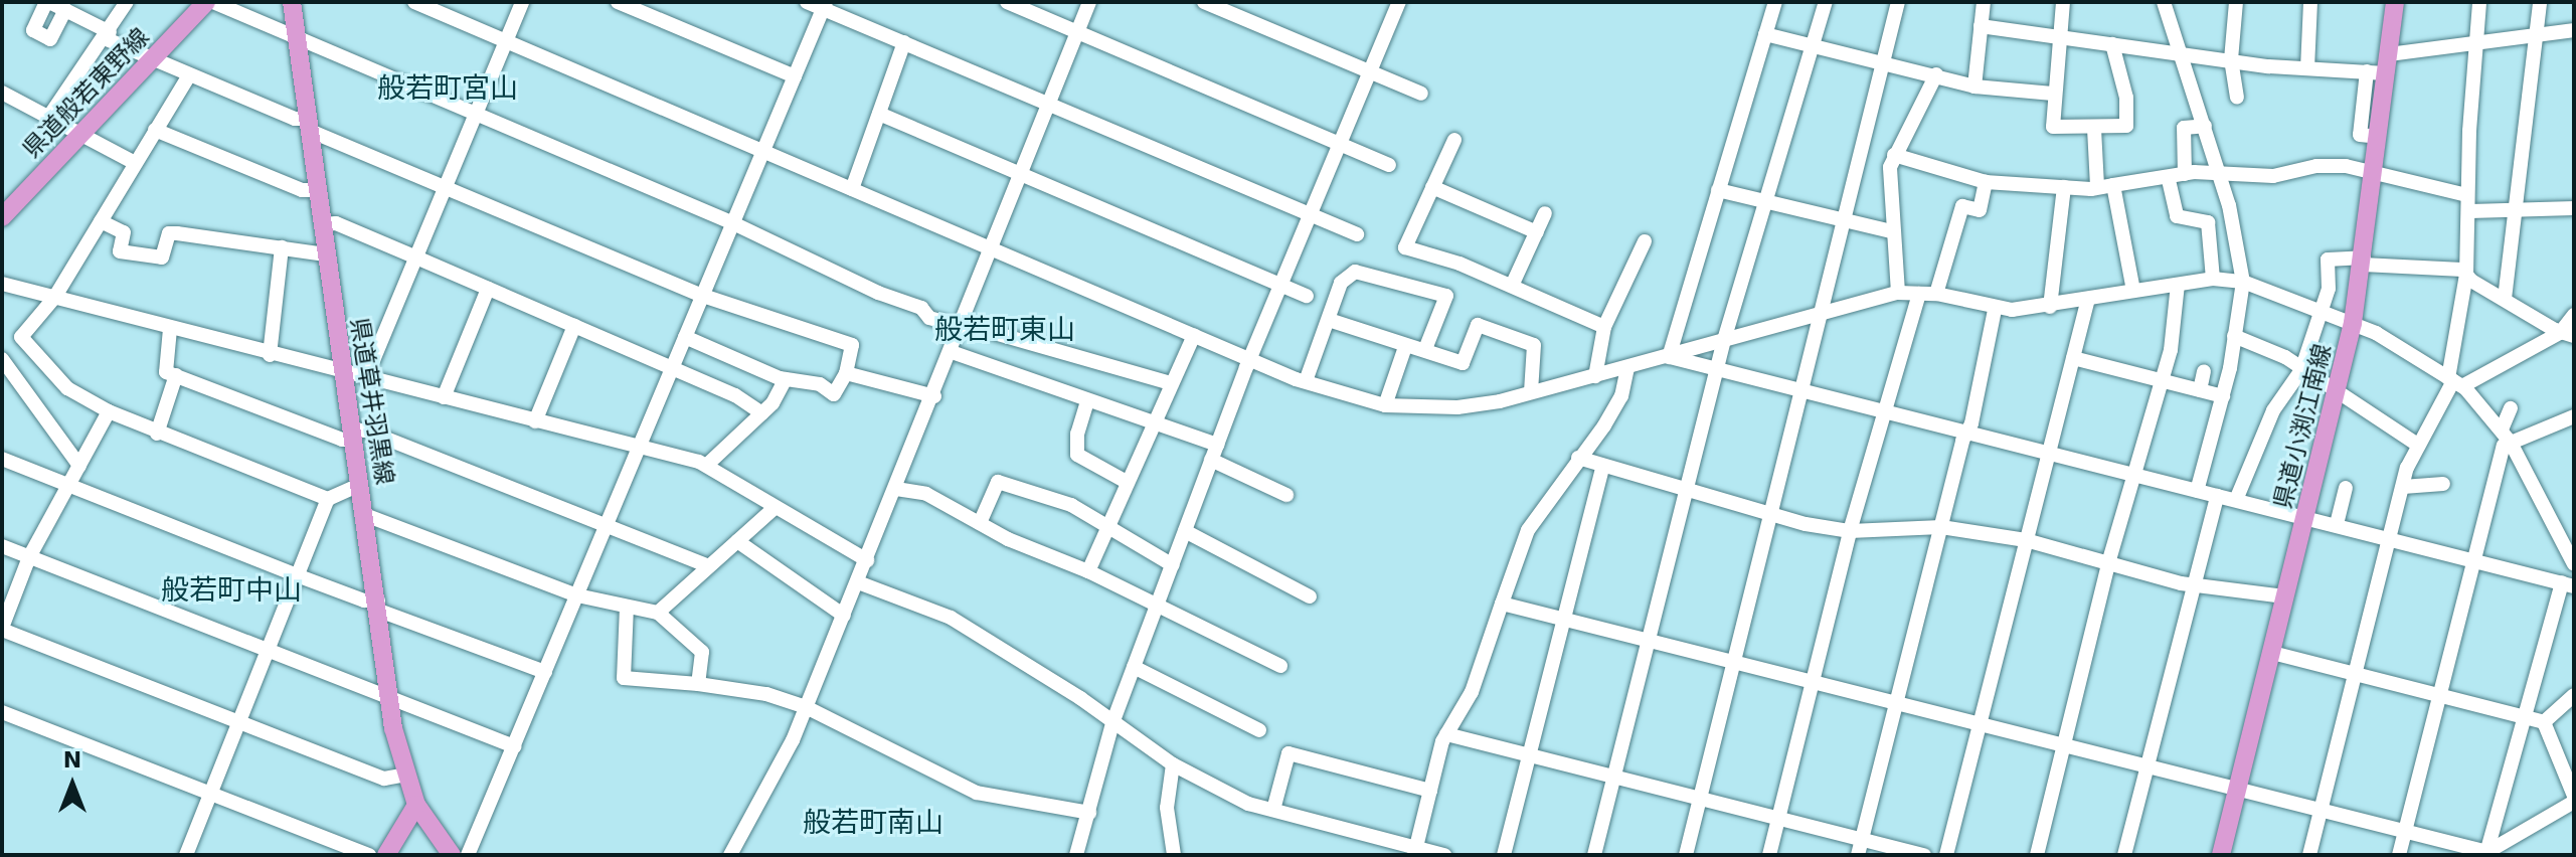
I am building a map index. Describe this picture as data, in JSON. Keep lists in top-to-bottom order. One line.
{"streets":{"main road":["県道般若東野線","県道草井羽黒線","県道小渕江南線"]},"districts":["般若町宮山","般若町東山","般若町中山","般若町南山"],"north":"top"}
